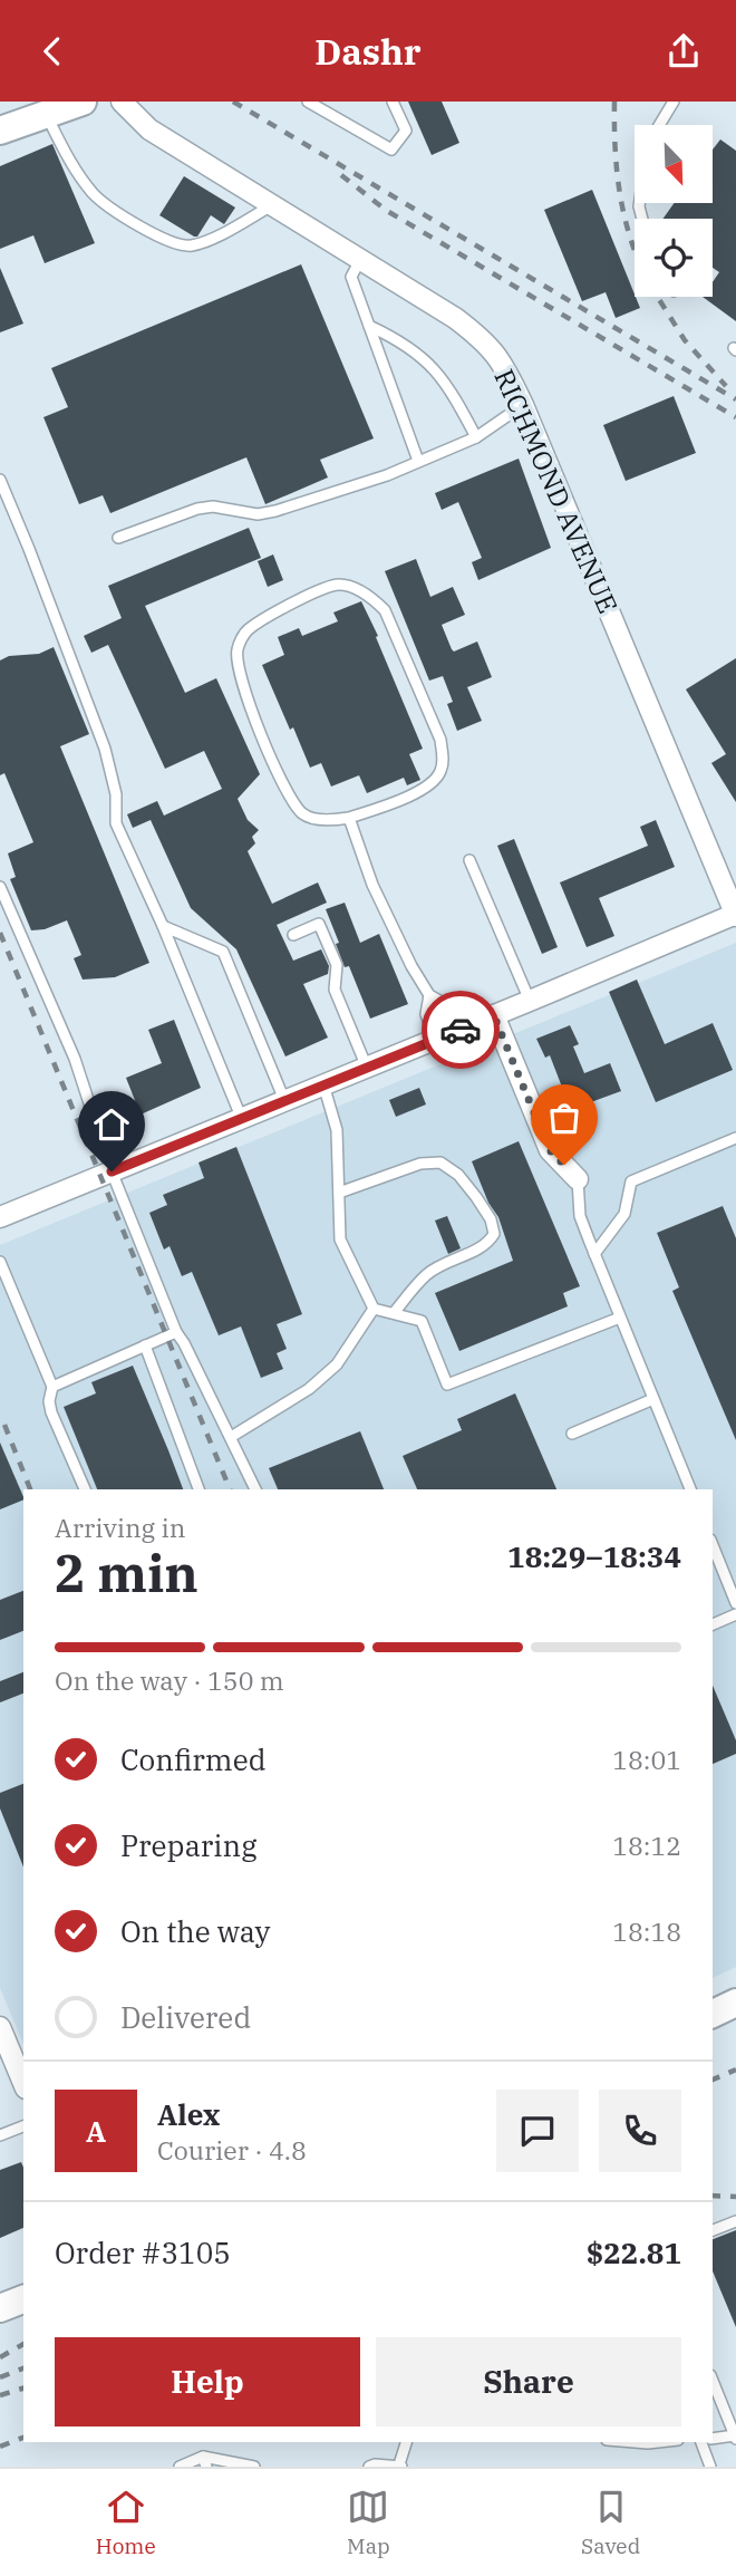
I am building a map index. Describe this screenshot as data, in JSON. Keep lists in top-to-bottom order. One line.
{"streets":{"street":["RICHMOND AVENUE"]},"north":"bottom right","page":{"header":"Dashr","heading":["2 min","Arriving in","18:29–18:34"],"panel":["Alex","Courier · 4.8","Order #3105","$22.81"],"bar":"On the way · 150 m","list":[["Confirmed","18:01"],["Preparing","18:12"],["On the way","18:18"],"Delivered"],"round":"A","buttons":["Help","Share"],"tabs":["Home","Map","Saved"]}}
